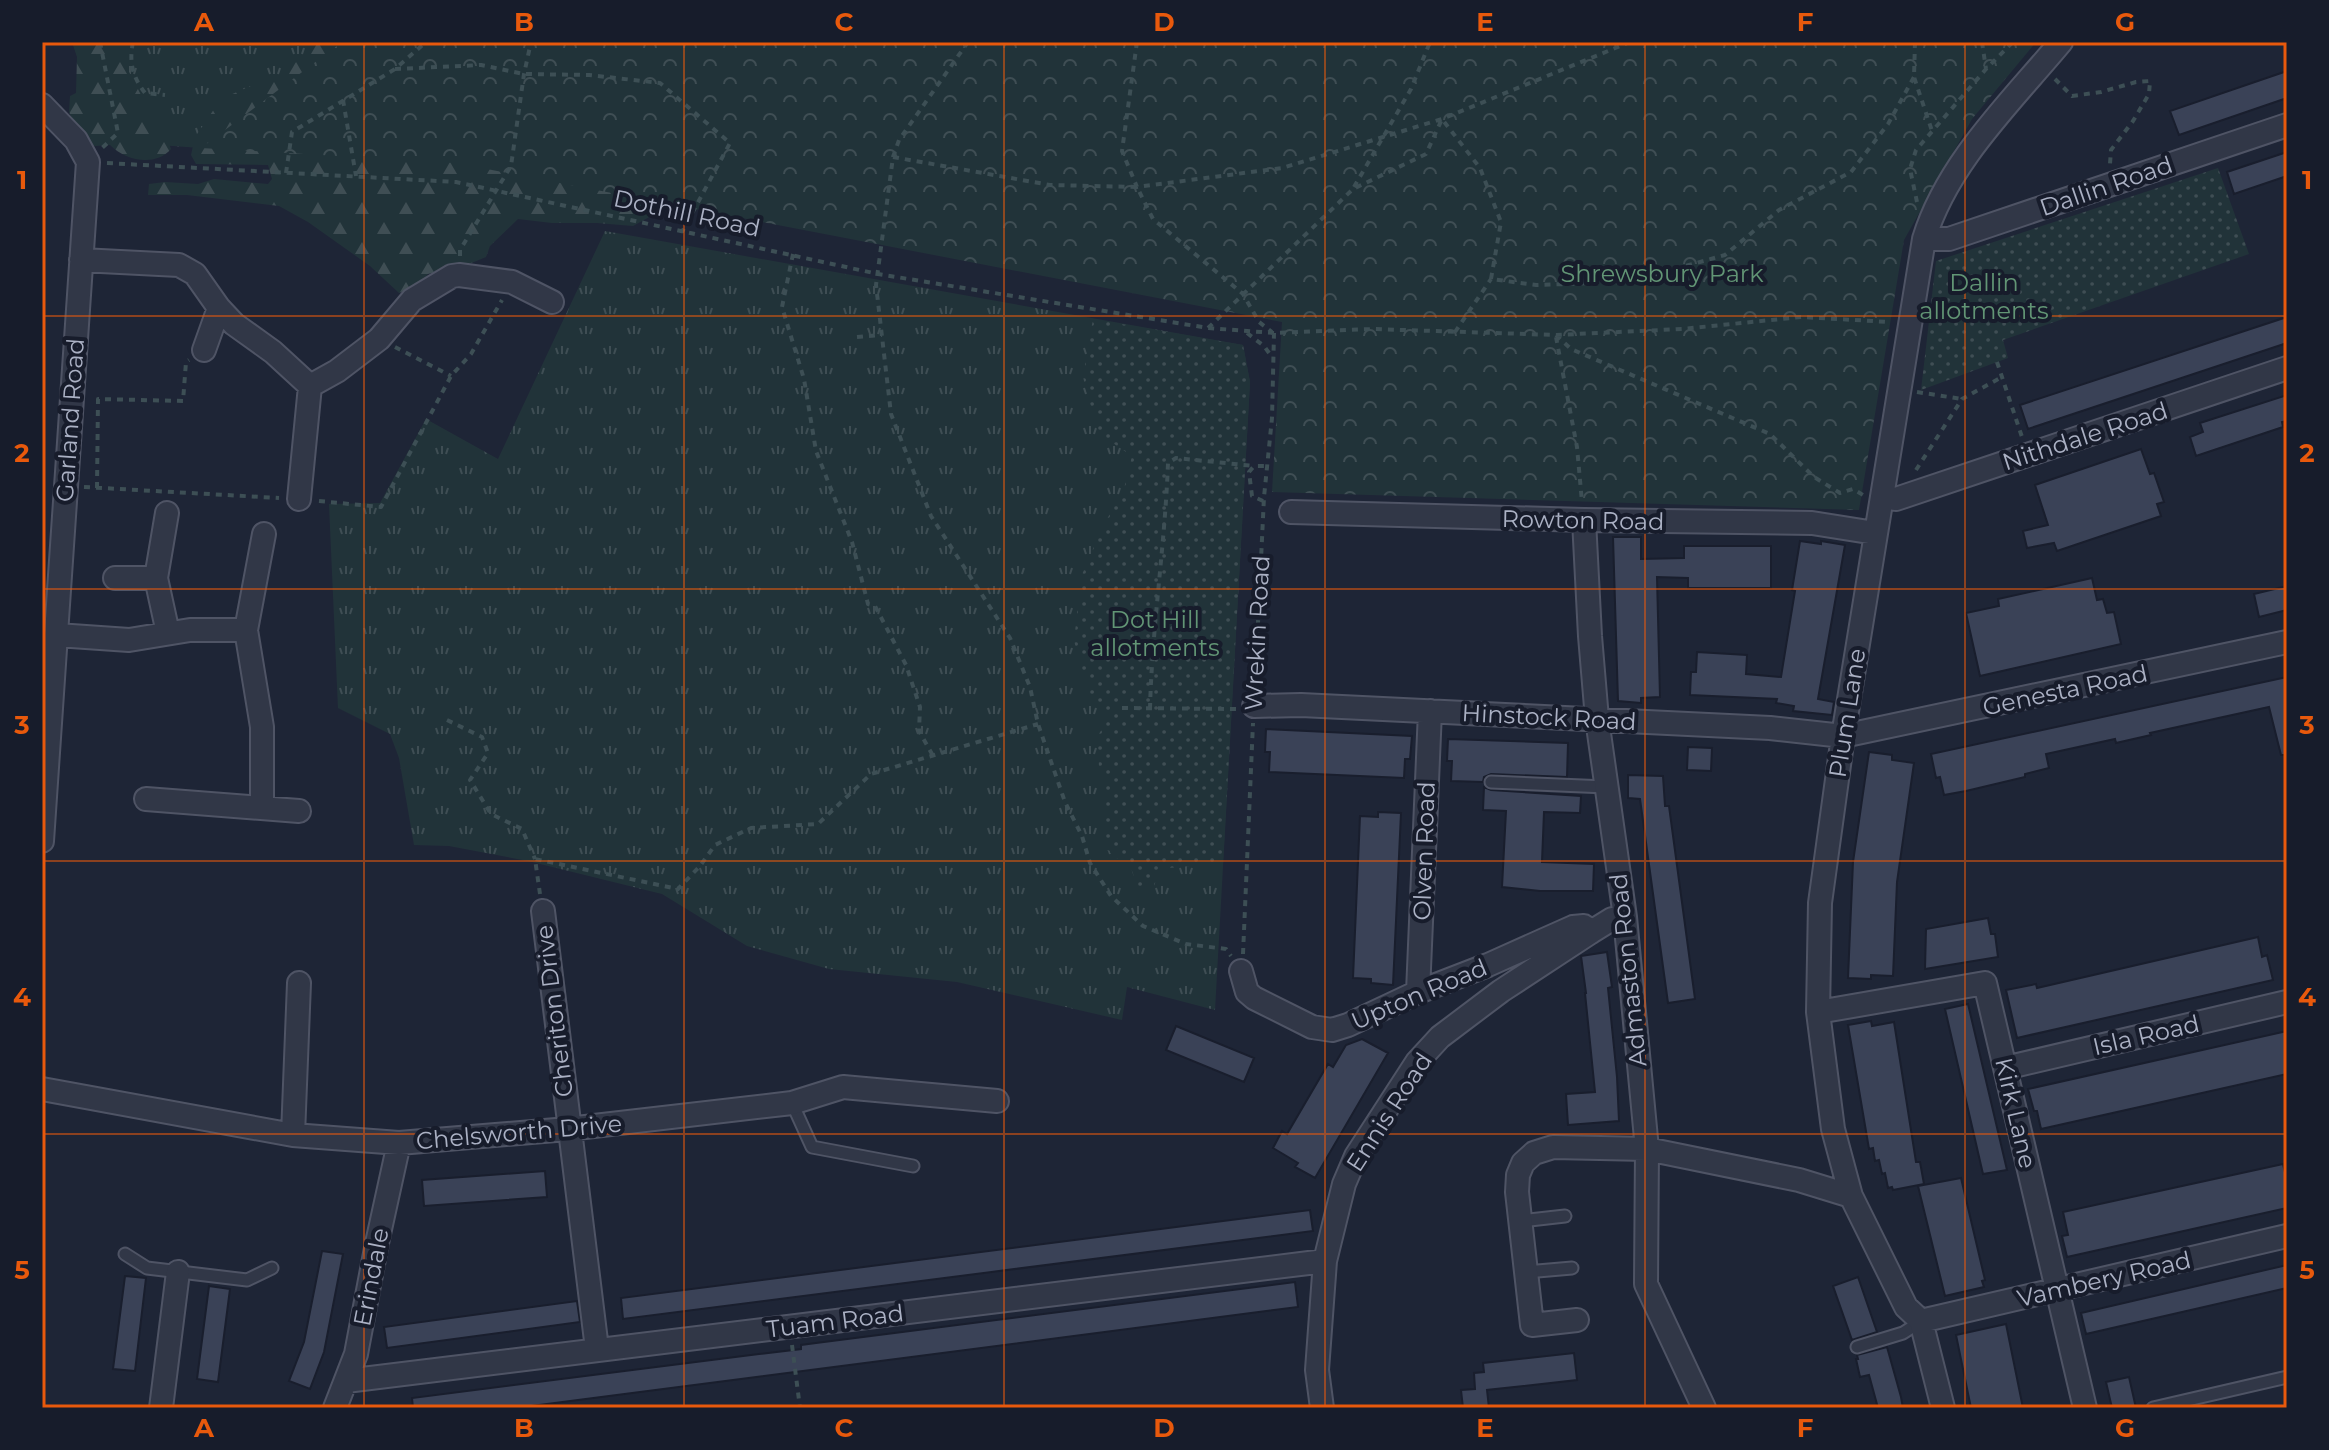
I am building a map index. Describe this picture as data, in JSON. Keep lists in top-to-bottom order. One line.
{"streets":{"street":["Dallin Road","Garland Road","Nithdale Road","Rowton Road","Genesta Road","Plum Lane","Hinstock Road","Olven Road","Admaston Road","Upton Road","Cheriton Drive","Isla Road","Ennis Road","Kirk Lane","Chelsworth Drive","Erindale","Vambery Road","Tuam Road"],"path":["Dothill Road","Wrekin Road"]},"crossings":[["Dallin Road","Plum Lane"],["Dothill Road","Garland Road"],["Dothill Road","Wrekin Road"],["Dothill Road","Plum Lane"],["Nithdale Road","Rowton Road"],["Nithdale Road","Plum Lane"],["Rowton Road","Plum Lane"],["Rowton Road","Admaston Road"],["Wrekin Road","Hinstock Road"],["Genesta Road","Plum Lane"],["Genesta Road","Hinstock Road"],["Plum Lane","Hinstock Road"],["Plum Lane","Kirk Lane"],["Plum Lane","Vambery Road"],["Hinstock Road","Olven Road"],["Hinstock Road","Admaston Road"],["Olven Road","Upton Road"],["Admaston Road","Ennis Road"],["Upton Road","Ennis Road"],["Cheriton Drive","Chelsworth Drive"],["Cheriton Drive","Tuam Road"],["Isla Road","Kirk Lane"],["Ennis Road","Tuam Road"],["Kirk Lane","Vambery Road"],["Chelsworth Drive","Erindale"],["Erindale","Tuam Road"]],"parks":["Shrewsbury Park","Dallin allotments","Dot Hill allotments"],"grid":{"columns":["A","B","C","D","E","F","G"],"rows":["1","2","3","4","5"]}}
